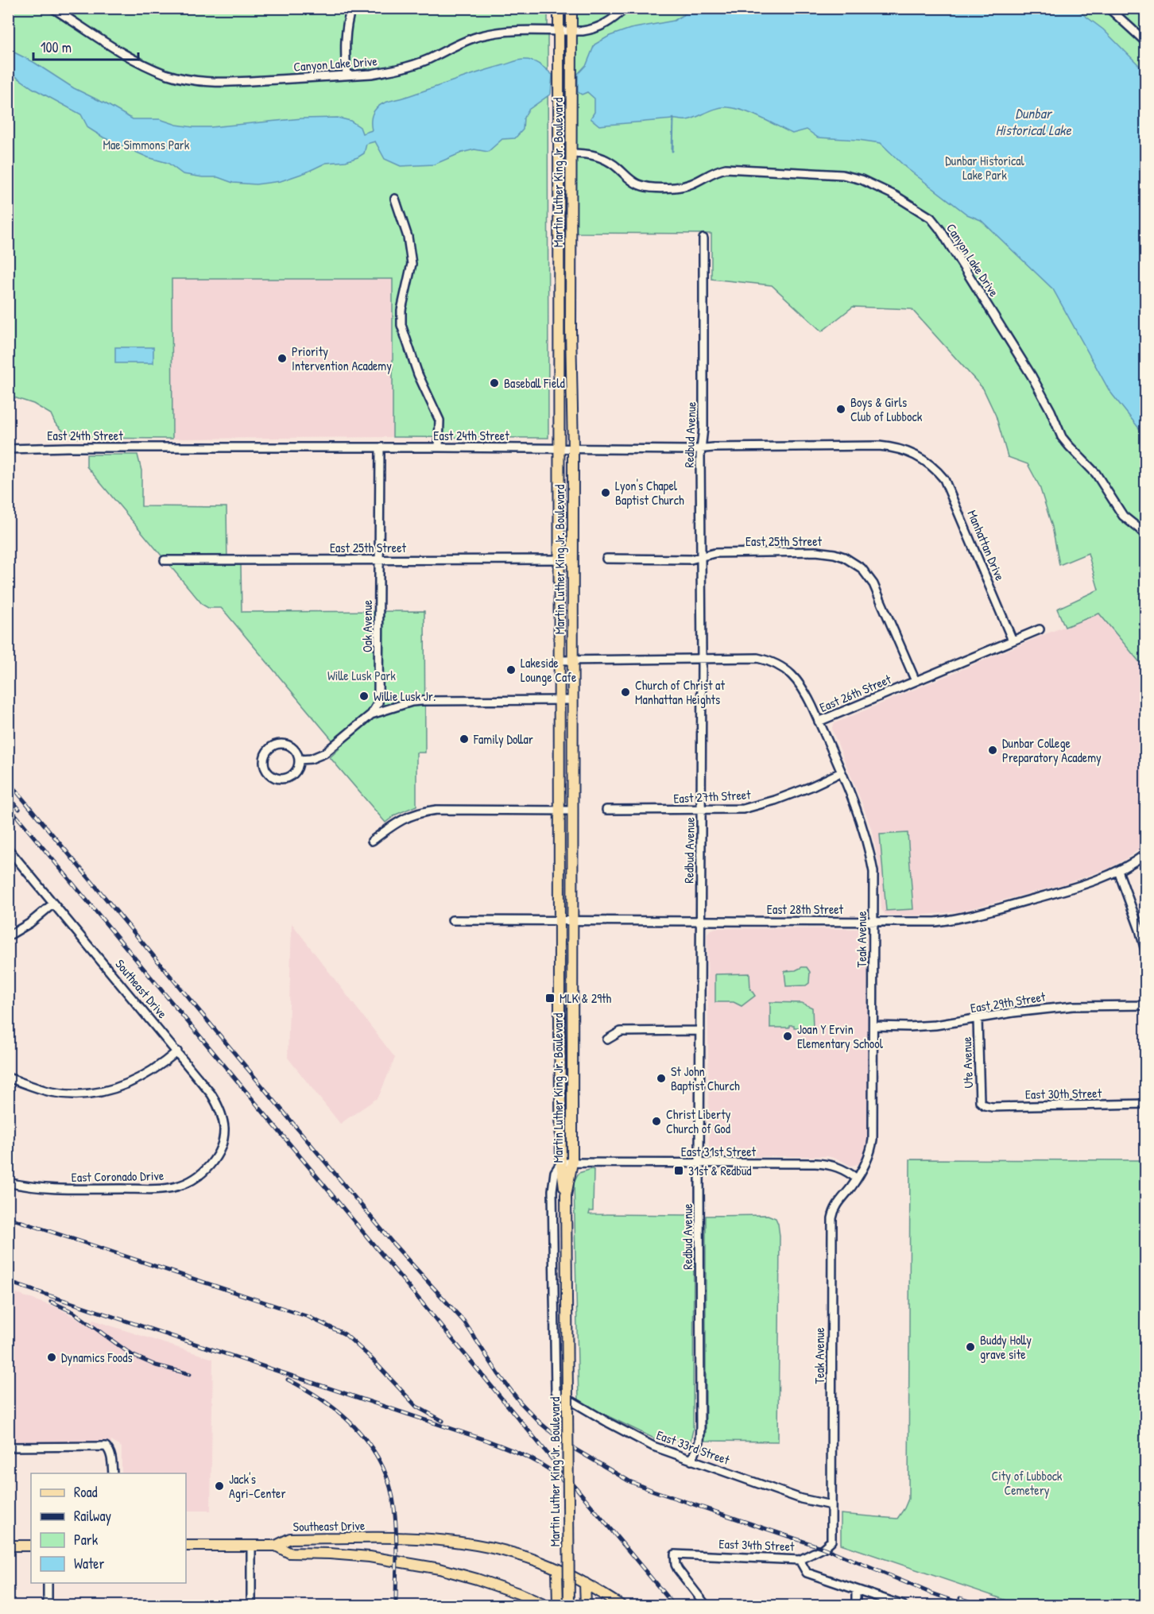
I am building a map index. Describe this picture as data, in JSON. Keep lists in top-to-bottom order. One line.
{"streets":{"main road":["Martin Luther King Jr. Boulevard","Southeast Drive"],"street":["Canyon Lake Drive","Redbud Avenue","East 24th Street","East 25th Street","Manhattan Drive","Oak Avenue","East 26th Street","East 27th Street","East 28th Street","Teak Avenue","East 29th Street","Ute Avenue","East 30th Street","East 31st Street","East Coronado Drive","East 33rd Street","East 34th Street"]},"crossings":[["Canyon Lake Drive","Martin Luther King Jr. Boulevard"],["Martin Luther King Jr. Boulevard","East 24th Street"],["Martin Luther King Jr. Boulevard","East 25th Street"],["Martin Luther King Jr. Boulevard","East 26th Street"],["Martin Luther King Jr. Boulevard","East 28th Street"],["Martin Luther King Jr. Boulevard","East 31st Street"],["Martin Luther King Jr. Boulevard","East 33rd Street"],["Redbud Avenue","East 24th Street"],["Redbud Avenue","East 25th Street"],["Redbud Avenue","East 26th Street"],["Redbud Avenue","East 27th Street"],["Redbud Avenue","East 28th Street"],["Redbud Avenue","East 31st Street"],["Redbud Avenue","East 33rd Street"],["East 24th Street","Manhattan Drive"],["East 24th Street","Oak Avenue"],["East 25th Street","Oak Avenue"],["East 25th Street","East 26th Street"],["Manhattan Drive","East 26th Street"],["East 26th Street","Teak Avenue"],["East 27th Street","Teak Avenue"],["East 28th Street","Teak Avenue"],["Teak Avenue","East 29th Street"],["Teak Avenue","East 31st Street"],["Teak Avenue","East 33rd Street"],["Teak Avenue","East 34th Street"],["Southeast Drive","East Coronado Drive"],["East 29th Street","Ute Avenue"],["Ute Avenue","East 30th Street"],["East 31st Street","East 33rd Street"]],"water":["Dunbar Historical Lake"],"parks":["Mae Simmons Park","Dunbar Historical Lake Park","Wille Lusk Park","City of Lubbock Cemetery"],"places":{"other":["Priority Intervention Academy","Baseball Field","Boys & Girls Club of Lubbock","Lyon's Chapel Baptist Church","Lakeside Lounge Cafe","Church of Christ at Manhattan Heights","Willie Lusk Jr.","Family Dollar","Dunbar College Preparatory Academy","Joan Y Ervin Elementary School","St John Baptist Church","Christ Liberty Church of God","Buddy Holly grave site","Dynamics Foods","Jack's Agri-Center"],"transit":["MLK & 29th","31st & Redbud"]},"legend":["Road","Railway","Park","Water"],"scale_bar":"100 m"}
